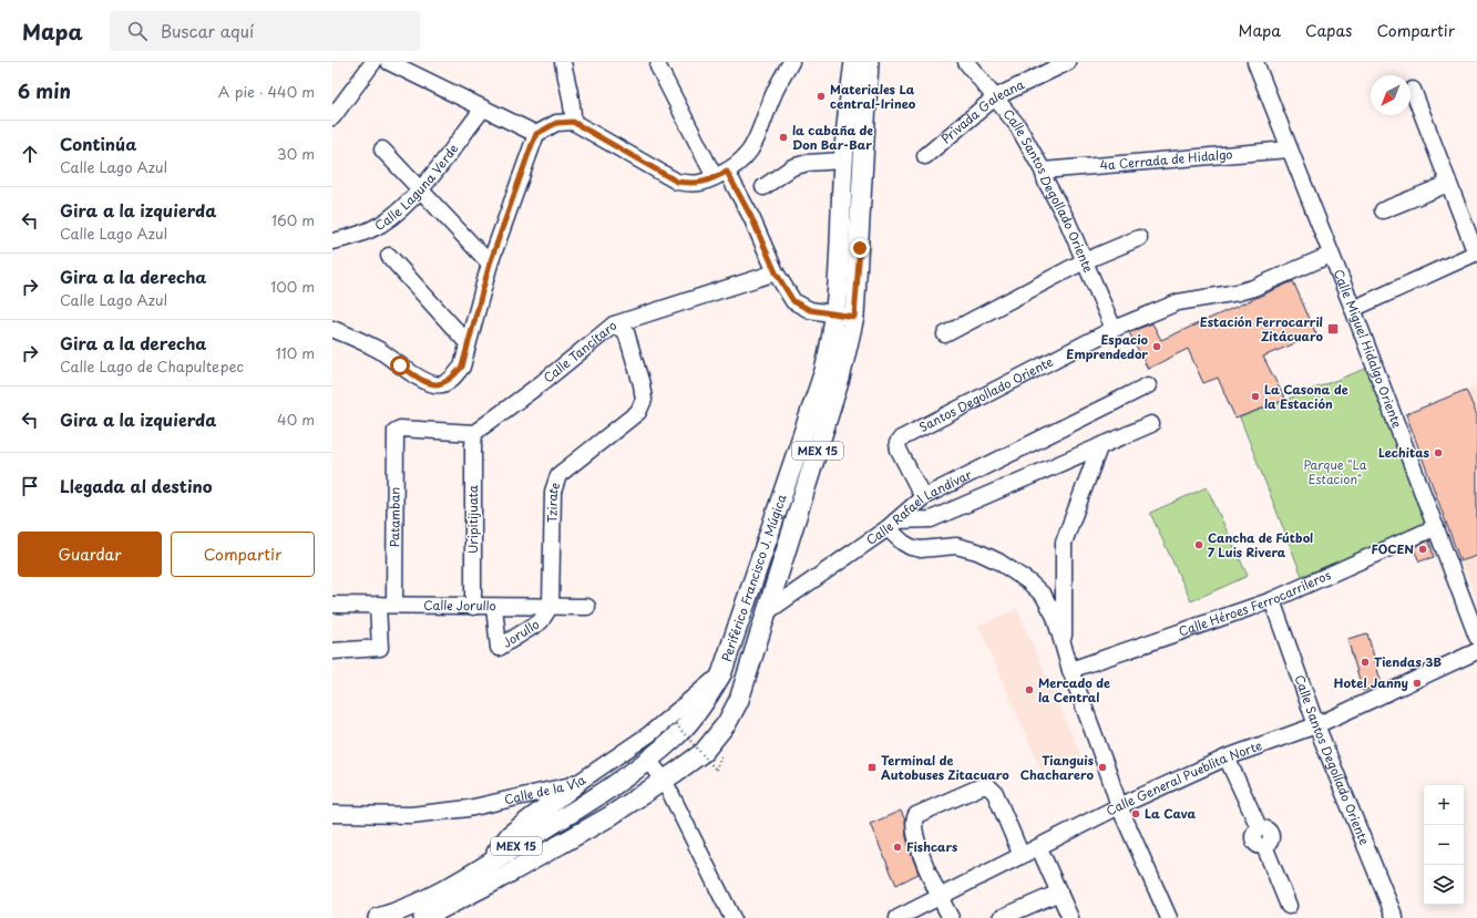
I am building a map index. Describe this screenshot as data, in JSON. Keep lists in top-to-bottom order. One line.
{"streets":{"main road":["MEX 15","Periférico Francisco J. Múgica"],"street":["Privada Galeana","4a Cerrada de Hidalgo","Calle Laguna Verde","Calle Santos Degollado Oriente","Calle Miguel Hidalgo Oriente","Calle Tancítaro","Santos Degollado Oriente","Tzirate","Calle Rafael Landívar","Patamban","Uripitijuata","Calle Héroes Ferrocarrileros","Calle Jorullo","Jorullo","Calle General Pueblita Norte","Calle de la Vía"]},"crossings":[["Privada Galeana","Calle Santos Degollado Oriente"],["4a Cerrada de Hidalgo","Calle Santos Degollado Oriente"],["4a Cerrada de Hidalgo","Calle Miguel Hidalgo Oriente"],["Calle Santos Degollado Oriente","Santos Degollado Oriente"],["Calle Santos Degollado Oriente","Calle Héroes Ferrocarrileros"],["Calle Santos Degollado Oriente","Calle General Pueblita Norte"],["Calle Miguel Hidalgo Oriente","Santos Degollado Oriente"],["Calle Miguel Hidalgo Oriente","Calle Héroes Ferrocarrileros"],["Calle Tancítaro","Tzirate"],["Calle Tancítaro","Patamban"],["Calle Tancítaro","Uripitijuata"],["Santos Degollado Oriente","Calle Rafael Landívar"],["Tzirate","Calle Jorullo"],["Tzirate","Jorullo"],["Calle Rafael Landívar","Periférico Francisco J. Múgica"],["Patamban","Uripitijuata"],["Patamban","Calle Jorullo"],["Uripitijuata","Calle Jorullo"],["Periférico Francisco J. Múgica","Calle de la Vía"],["Calle Jorullo","Jorullo"]],"parks":["Parque \"La Estacion\""],"places":{"other":["Materiales La central-Irineo","la cabaña de Don Bar-Bar","Espacio Emprendedor","La Casona de la Estación","Lechitas","Cancha de Fútbol 7 Luis Rivera","FOCEN","Tiendas 3B","Hotel Janny","Mercado de la Central","Tianguis Chacharero","La Cava","Fishcars"],"transit":["Estación Ferrocarril Zitácuaro","Terminal de Autobuses Zitacuaro"]},"north":"bottom left","page":{"header":"Mapa","search":"Buscar aquí","nav":["Mapa","Capas","Compartir"],"heading":["6 min","A pie · 440 m"],"list":[["Continúa","Calle Lago Azul","30 m"],["Gira a la izquierda","Calle Lago Azul","160 m"],["Gira a la derecha","Calle Lago Azul","100 m"],["Gira a la derecha","Calle Lago de Chapultepec","110 m"],["Gira a la izquierda","40 m"],"Llegada al destino"],"buttons":["Guardar","Compartir"],"map_buttons":["+","−"]}}
